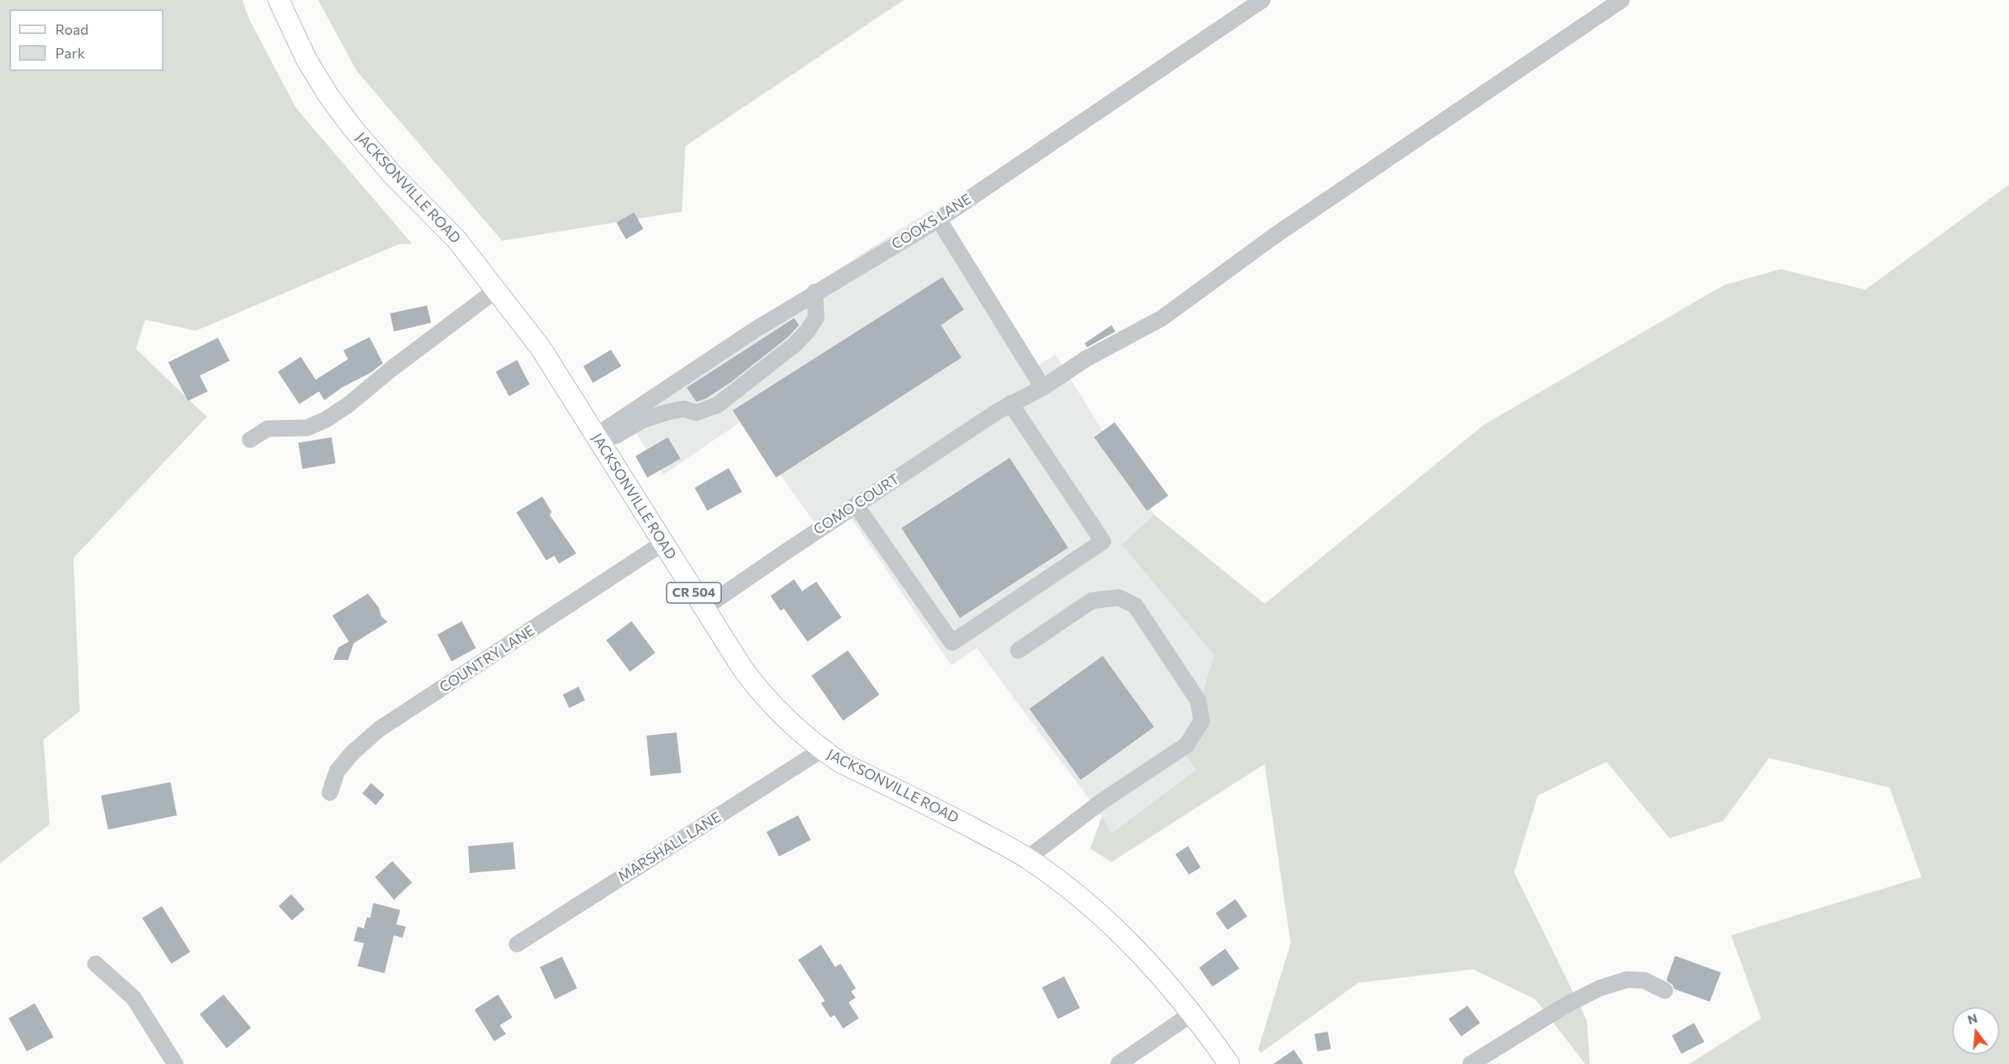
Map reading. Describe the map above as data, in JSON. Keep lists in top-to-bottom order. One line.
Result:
{"streets":{"main road":["JACKSONVILLE ROAD","CR 504"],"street":["COOKS LANE","COMO COURT","COUNTRY LANE","MARSHALL LANE"]},"crossings":[["JACKSONVILLE ROAD","COOKS LANE"],["JACKSONVILLE ROAD","COMO COURT"],["JACKSONVILLE ROAD","COUNTRY LANE"],["JACKSONVILLE ROAD","MARSHALL LANE"]],"legend":["Road","Park"],"north":"top"}
